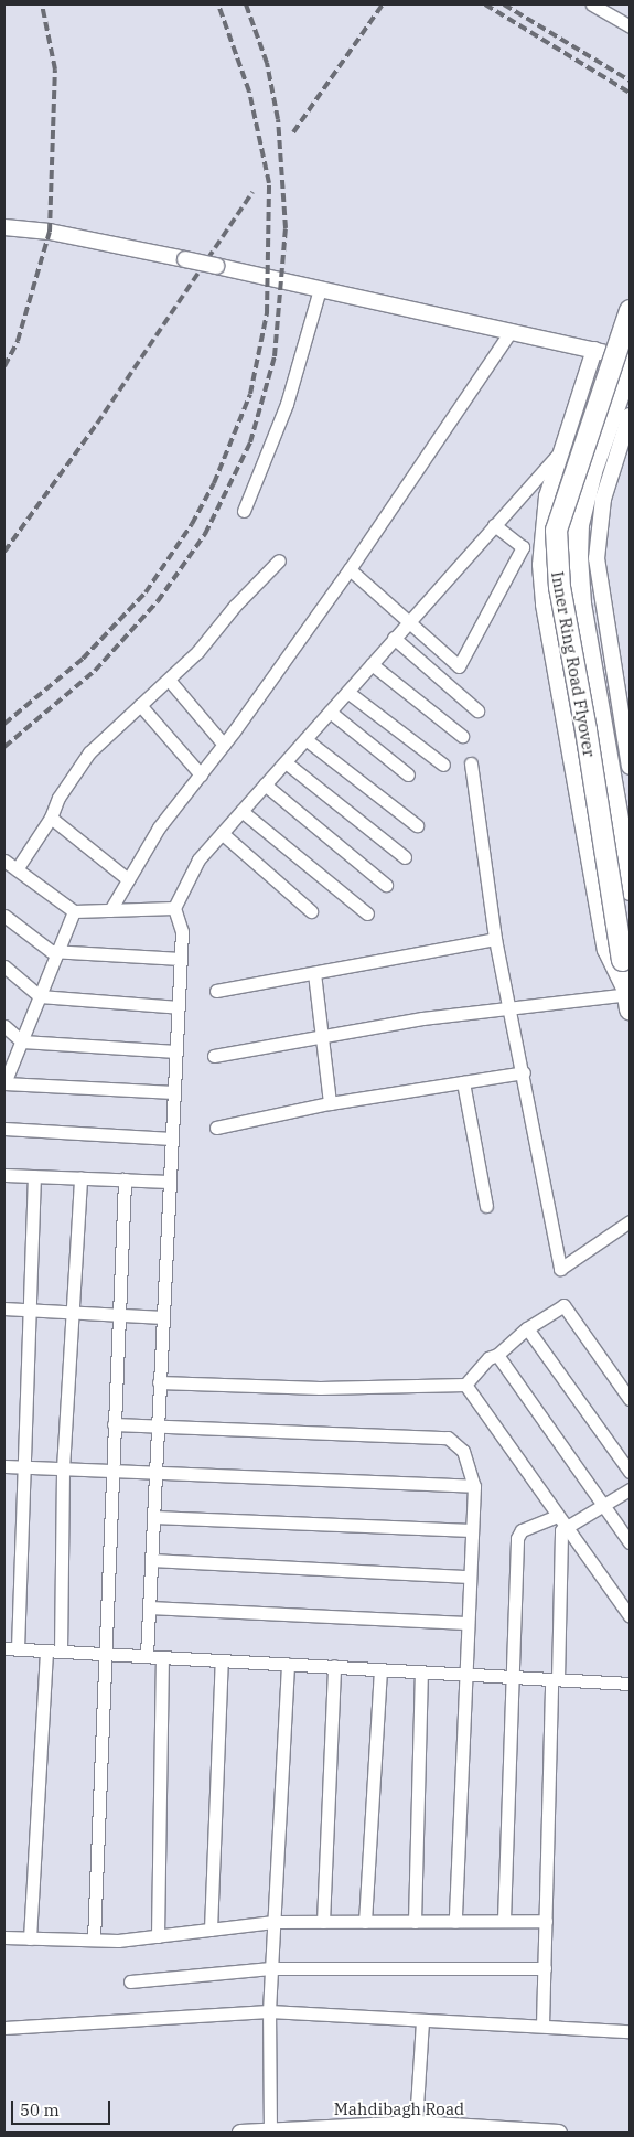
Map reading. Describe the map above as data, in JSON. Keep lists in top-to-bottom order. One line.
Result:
{"streets":{"highway":["Inner Ring Road Flyover"],"street":["Mahdibagh Road"]},"scale_bar":"50 m"}
